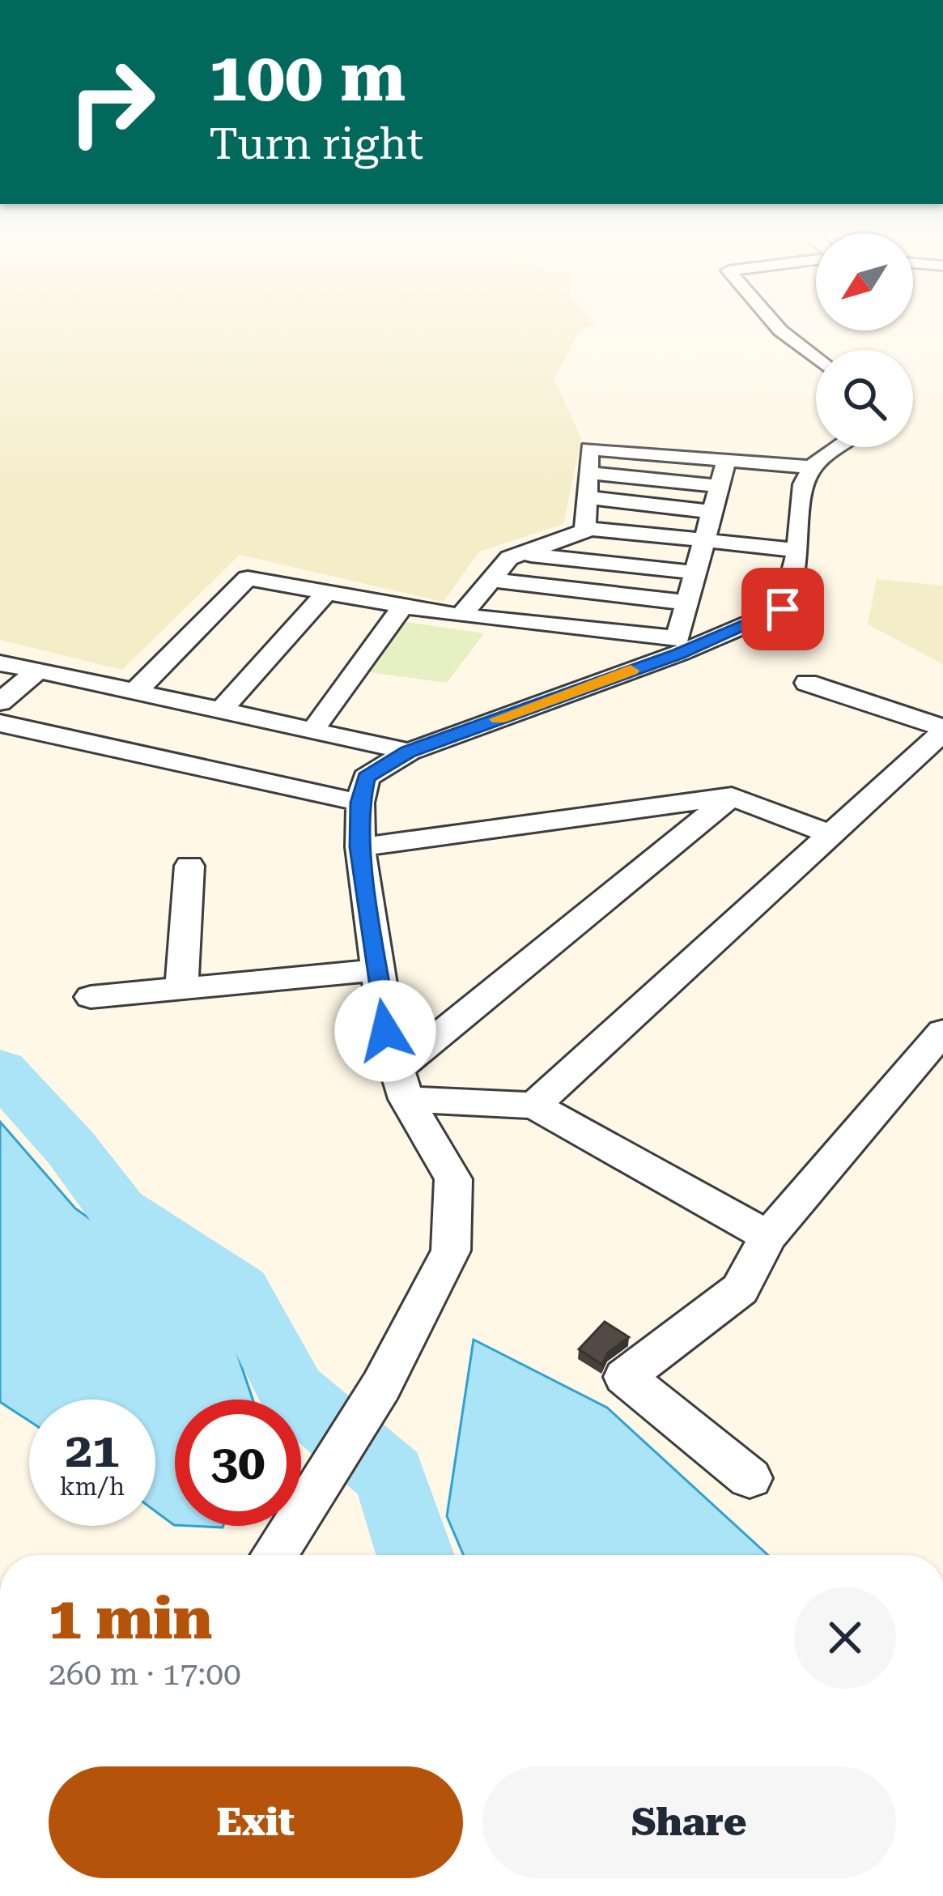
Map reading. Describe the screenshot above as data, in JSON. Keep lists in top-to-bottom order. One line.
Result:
{"north":"bottom left","page":{"turn":["100 m","Turn right"],"speed":"21 km/h","limit":"30","heading":["1 min","260 m · 17:00"],"buttons":["Exit","Share"]}}
